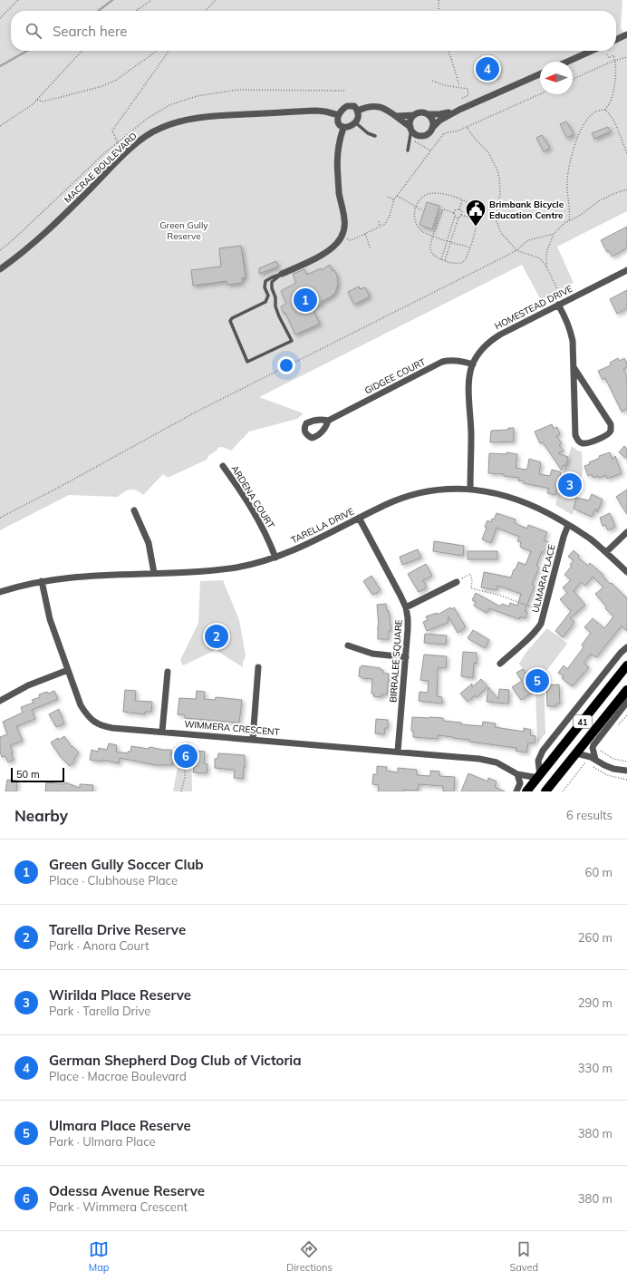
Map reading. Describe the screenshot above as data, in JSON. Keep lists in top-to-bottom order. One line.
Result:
{"streets":{"main road":["41"],"street":["MACRAE BOULEVARD","HOMESTEAD DRIVE","GIDGEE COURT","ARDENA COURT","TARELLA DRIVE","ULMARA PLACE","BIRRALEE SQUARE","WIMMERA CRESCENT"]},"crossings":[["HOMESTEAD DRIVE","GIDGEE COURT"],["HOMESTEAD DRIVE","TARELLA DRIVE"],["ARDENA COURT","TARELLA DRIVE"],["TARELLA DRIVE","ULMARA PLACE"],["TARELLA DRIVE","BIRRALEE SQUARE"],["TARELLA DRIVE","WIMMERA CRESCENT"],["BIRRALEE SQUARE","WIMMERA CRESCENT"]],"parks":["Green Gully Reserve"],"places":{"public building":["Brimbank Bicycle Education Centre"]},"scale_bar":"50 m","north":"left","page":{"search":"Search here","pins":["4","1","3","2","5","6"],"scale":"50 m","heading":["Nearby","6 results"],"list":[{"mark":"1","name":"Green Gully Soccer Club","note":"Place · Clubhouse Place","value":"60 m"},{"mark":"2","name":"Tarella Drive Reserve","note":"Park · Anora Court","value":"260 m"},{"mark":"3","name":"Wirilda Place Reserve","note":"Park · Tarella Drive","value":"290 m"},{"mark":"4","name":"German Shepherd Dog Club of Victoria","note":"Place · Macrae Boulevard","value":"330 m"},{"mark":"5","name":"Ulmara Place Reserve","note":"Park · Ulmara Place","value":"380 m"},{"mark":"6","name":"Odessa Avenue Reserve","note":"Park · Wimmera Crescent","value":"380 m"}],"nav":["Map","Directions","Saved"]}}
